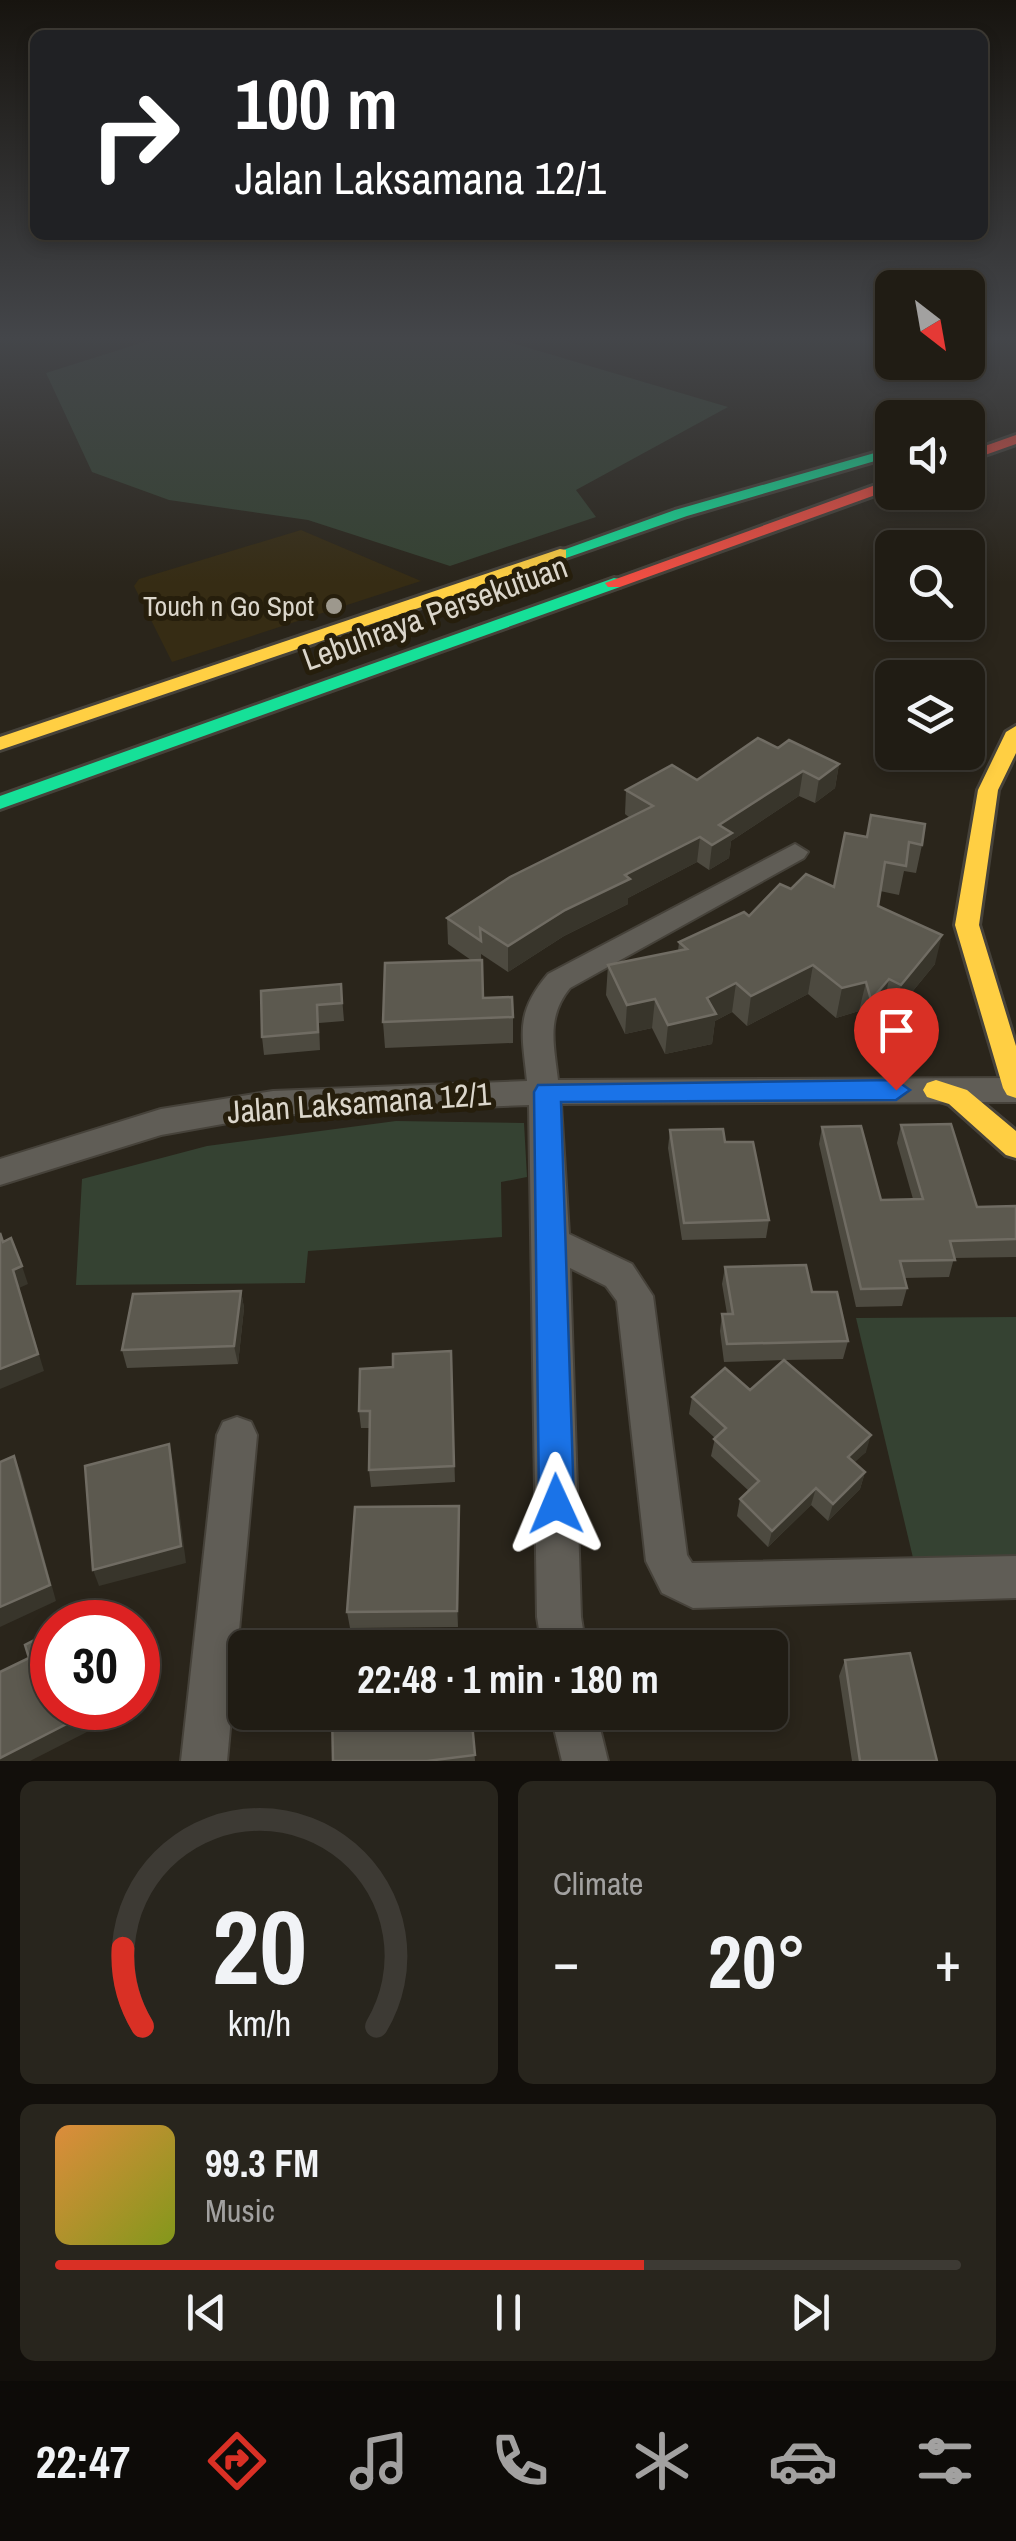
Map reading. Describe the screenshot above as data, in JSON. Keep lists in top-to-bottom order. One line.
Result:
{"streets":{"main road":["Lebuhraya Persekutuan"],"street":["Jalan Laksamana 12/1"]},"places":["Touch n Go Spot"],"north":"bottom right","page":{"turn":["100 m","Jalan Laksamana 12/1"],"limit":"30","trip":"22:48 · 1 min · 180 m","tile":"Climate","heat":["−","20°","+"],"song":["99.3 FM","Music"],"tabs":"22:47","gauge":["20","km/h"]}}
